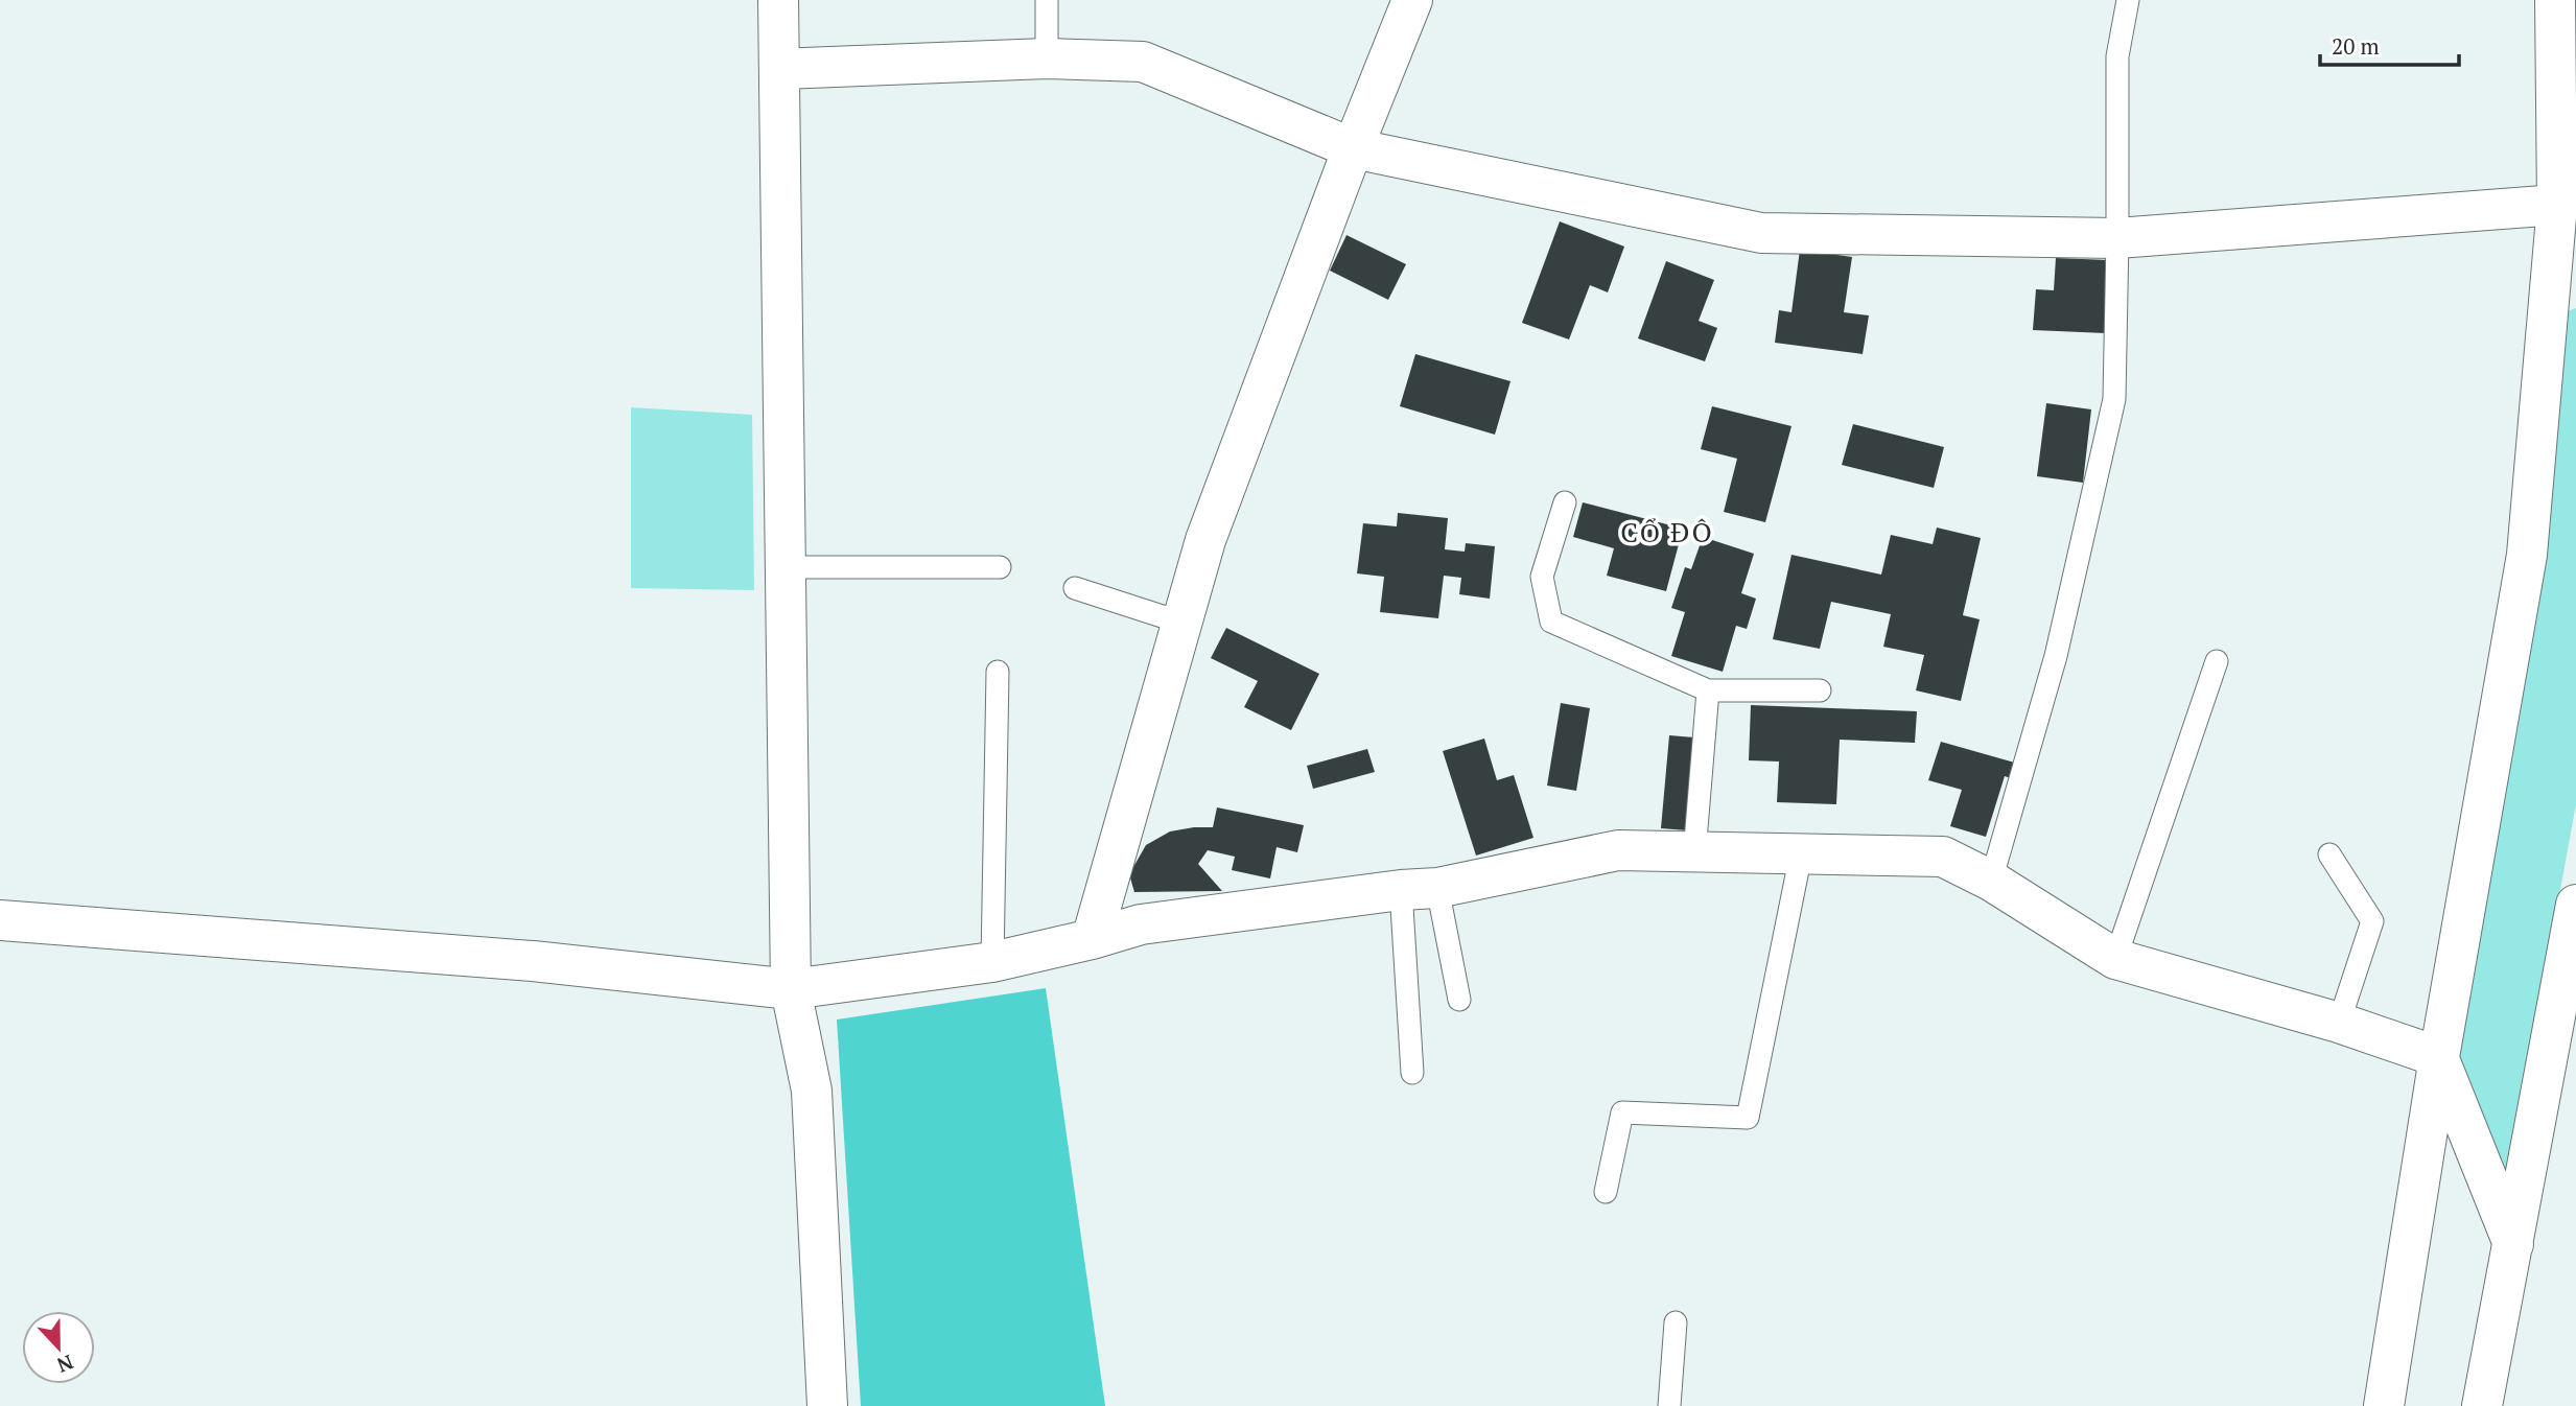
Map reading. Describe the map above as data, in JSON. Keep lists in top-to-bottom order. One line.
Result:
{"districts":["CỔ ĐÔ"],"scale_bar":"20 m","north":"bottom"}
